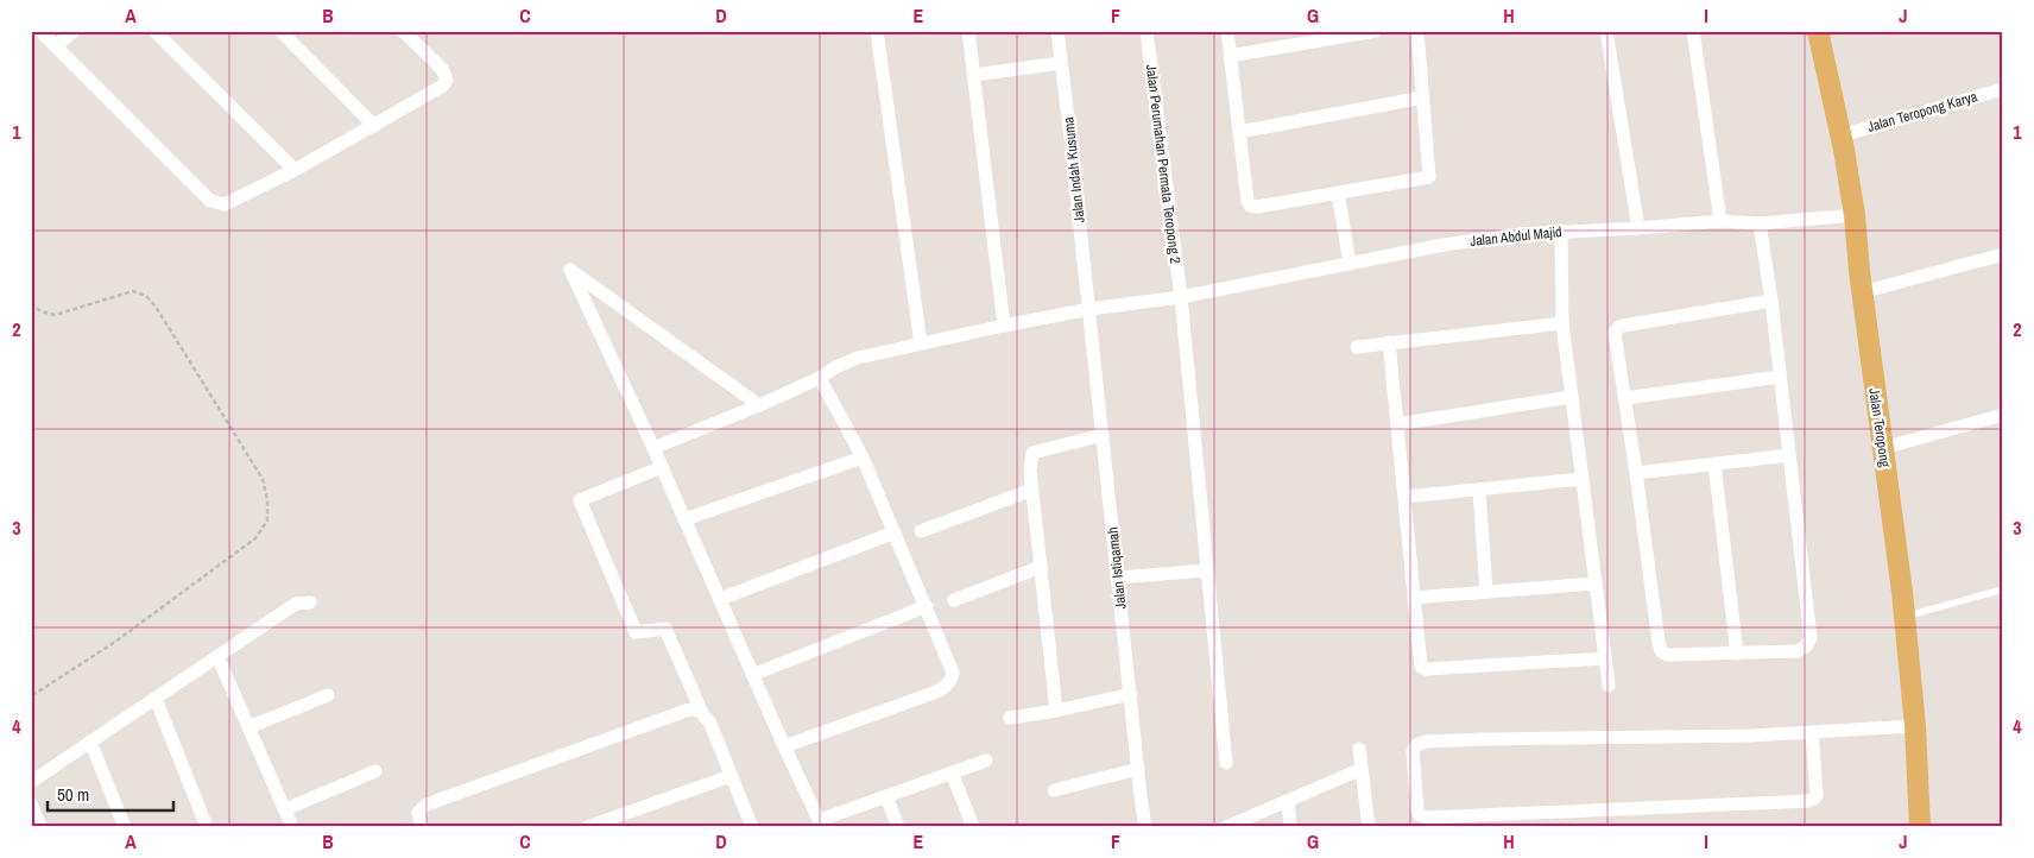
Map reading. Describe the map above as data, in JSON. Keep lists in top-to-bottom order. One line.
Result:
{"streets":{"main road":["Jalan Teropong"],"street":["Jalan Teropong Karya","Jalan Perumahan Permata Teropong 2","Jalan Indah Kusuma","Jalan Abdul Majid","Jalan Istiqamah"]},"crossings":[["Jalan Teropong Karya","Jalan Teropong"],["Jalan Perumahan Permata Teropong 2","Jalan Abdul Majid"],["Jalan Indah Kusuma","Jalan Abdul Majid"],["Jalan Indah Kusuma","Jalan Istiqamah"],["Jalan Abdul Majid","Jalan Teropong"],["Jalan Abdul Majid","Jalan Istiqamah"]],"scale_bar":"50 m","grid":{"columns":["A","B","C","D","E","F","G","H","I","J"],"rows":["1","2","3","4"]}}
